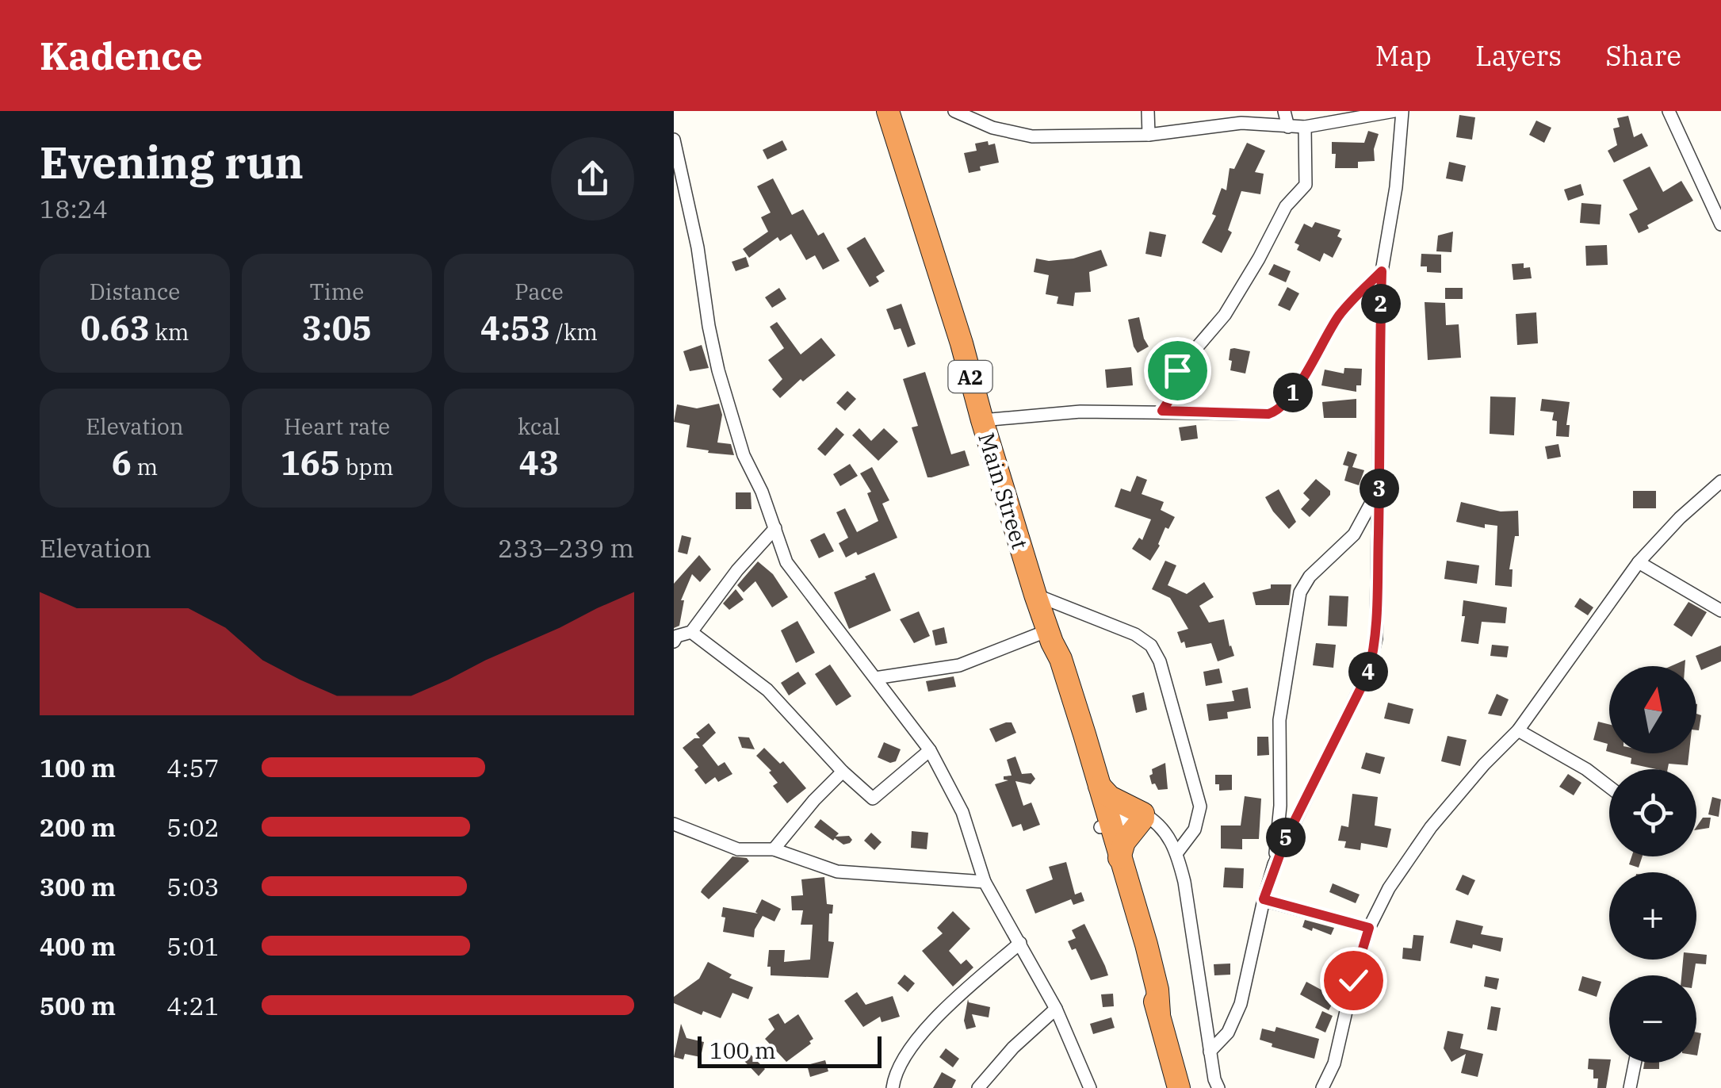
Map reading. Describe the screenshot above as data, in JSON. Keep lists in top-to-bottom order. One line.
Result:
{"streets":{"highway":["A2","Main Street"]},"crossings":[["A2","Main Street"]],"scale_bar":"100 m","north":"top","page":{"header":"Kadence","nav":["Map","Layers","Share"],"heading":["Evening run","18:24"],"stats":[["Distance","0.63 km"],["Time","3:05"],["Pace","4:53 /km"],["Elevation","6 m"],["Heart rate","165 bpm"],["kcal","43"]],"pins":["2","1","3","4","5"],"chart":["Elevation","233–239 m"],"map_buttons":["+","−"],"list":[{"name":"100 m","note":"4:57"},{"name":"200 m","note":"5:02"},{"name":"300 m","note":"5:03"},{"name":"400 m","note":"5:01"},{"name":"500 m","note":"4:21"}],"scale":"100 m"}}
